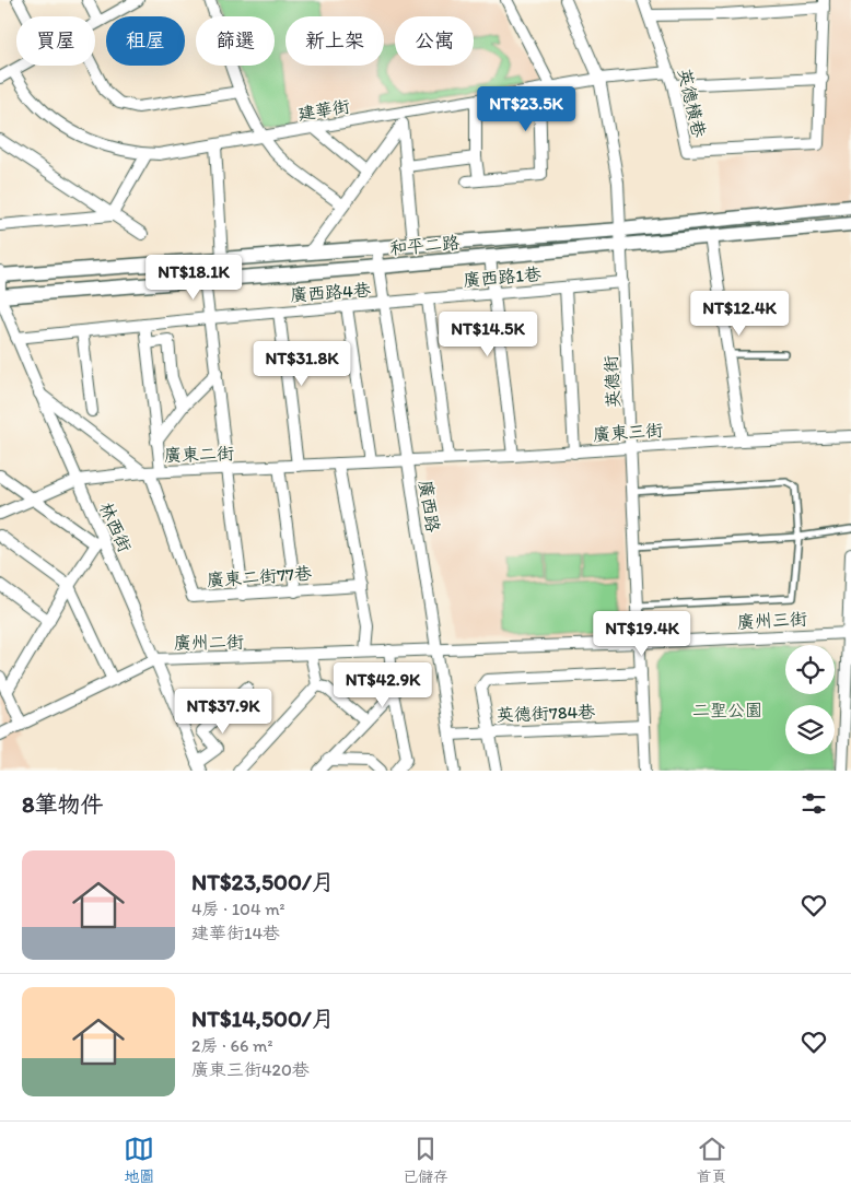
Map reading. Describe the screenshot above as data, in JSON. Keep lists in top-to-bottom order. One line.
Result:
{"streets":{"street":["英德橫巷","建華街","和平二路","廣西路1巷","廣西路4巷","英德街","廣東三街","廣東二街","廣西路","林西街","廣東二街77巷","廣州三街","廣州二街","英德街784巷"]},"crossings":[["英德橫巷","建華街"],["建華街","英德街"],["和平二路","英德街"],["和平二路","廣西路"],["和平二路","林西街"],["廣西路1巷","廣西路4巷"],["廣西路1巷","英德街"],["廣西路1巷","廣西路"],["廣西路4巷","廣西路"],["廣西路4巷","林西街"],["英德街","廣東三街"],["英德街","廣州三街"],["英德街","英德街784巷"],["廣東三街","廣東二街"],["廣東三街","廣西路"],["廣東二街","廣西路"],["廣東二街","林西街"],["廣東二街","廣東二街77巷"],["廣西路","廣州三街"],["廣西路","廣州二街"],["廣西路","英德街784巷"],["林西街","廣州二街"],["廣州三街","廣州二街"]],"parks":["二聖公園"],"page":{"chip":["買屋","租屋","篩選","新上架","公寓"],"price":["NT$23.5K","NT$18.1K","NT$12.4K","NT$14.5K","NT$31.8K","NT$19.4K","NT$42.9K","NT$37.9K"],"heading":"8筆物件","list":[{"name":"NT$23,500/月","note":"4房 · 104 m² · 建華街14巷"},{"name":"NT$14,500/月","note":"2房 · 66 m² · 廣東三街420巷"}],"tabs":["地圖","已儲存","首頁"]}}
